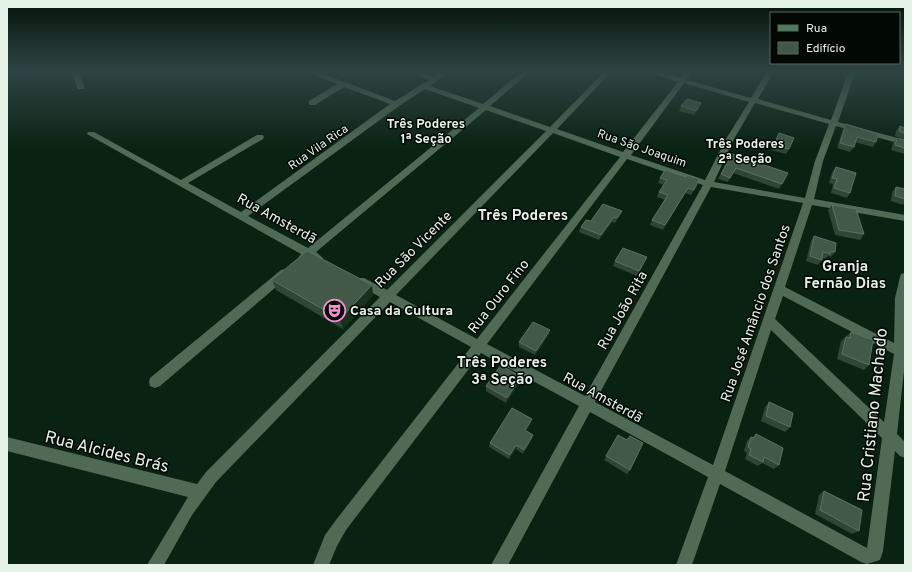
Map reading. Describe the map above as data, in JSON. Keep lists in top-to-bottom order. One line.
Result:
{"streets":{"street":["Rua Vila Rica","Rua São Joaquim","Rua Amsterdã","Rua São Vicente","Rua Ouro Fino","Rua João Rita","Rua José Amâncio dos Santos","Rua Cristiano Machado","Rua Alcides Brás"]},"crossings":[["Rua Vila Rica","Rua Amsterdã"],["Rua São Joaquim","Rua São Vicente"],["Rua São Joaquim","Rua Ouro Fino"],["Rua São Joaquim","Rua João Rita"],["Rua São Joaquim","Rua José Amâncio dos Santos"],["Rua Amsterdã","Rua São Vicente"],["Rua Amsterdã","Rua Ouro Fino"],["Rua Amsterdã","Rua João Rita"],["Rua Amsterdã","Rua José Amâncio dos Santos"],["Rua Amsterdã","Rua Cristiano Machado"],["Rua São Vicente","Rua Alcides Brás"]],"districts":["Três Poderes 1ª Seção","Três Poderes 2ª Seção","Três Poderes","Granja Fernão Dias","Três Poderes 3ª Seção"],"places":{"theatre":["Casa da Cultura"]},"legend":["Rua","Edifício"]}
